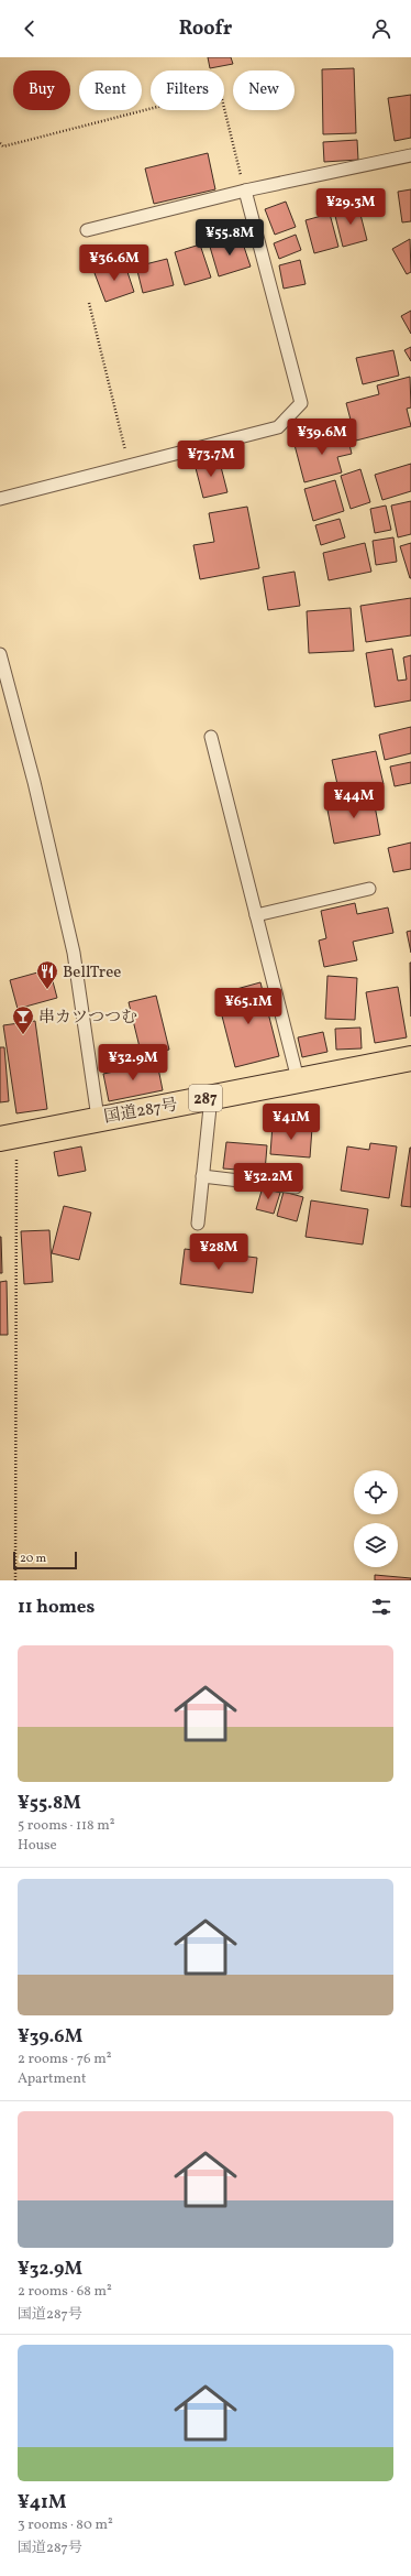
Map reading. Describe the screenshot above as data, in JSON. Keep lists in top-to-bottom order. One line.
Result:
{"streets":{"highway":["287","国道287号"]},"places":{"restaurant":["BellTree"],"bar":["串カツつつむ"]},"scale_bar":"20 m","page":{"header":"Roofr","chip":["Buy","Rent","Filters","New"],"price":["¥29.3M","¥55.8M","¥36.6M","¥39.6M","¥73.7M","¥44M","¥65.1M","¥32.9M","¥41M","¥32.2M","¥28M"],"scale":"20 m","heading":"11 homes","list":[{"name":"¥55.8M","note":"5 rooms · 118 m² · House"},{"name":"¥39.6M","note":"2 rooms · 76 m² · Apartment"},{"name":"¥32.9M","note":"2 rooms · 68 m² · 国道287号"},{"name":"¥41M","note":"3 rooms · 80 m² · 国道287号"}]}}
